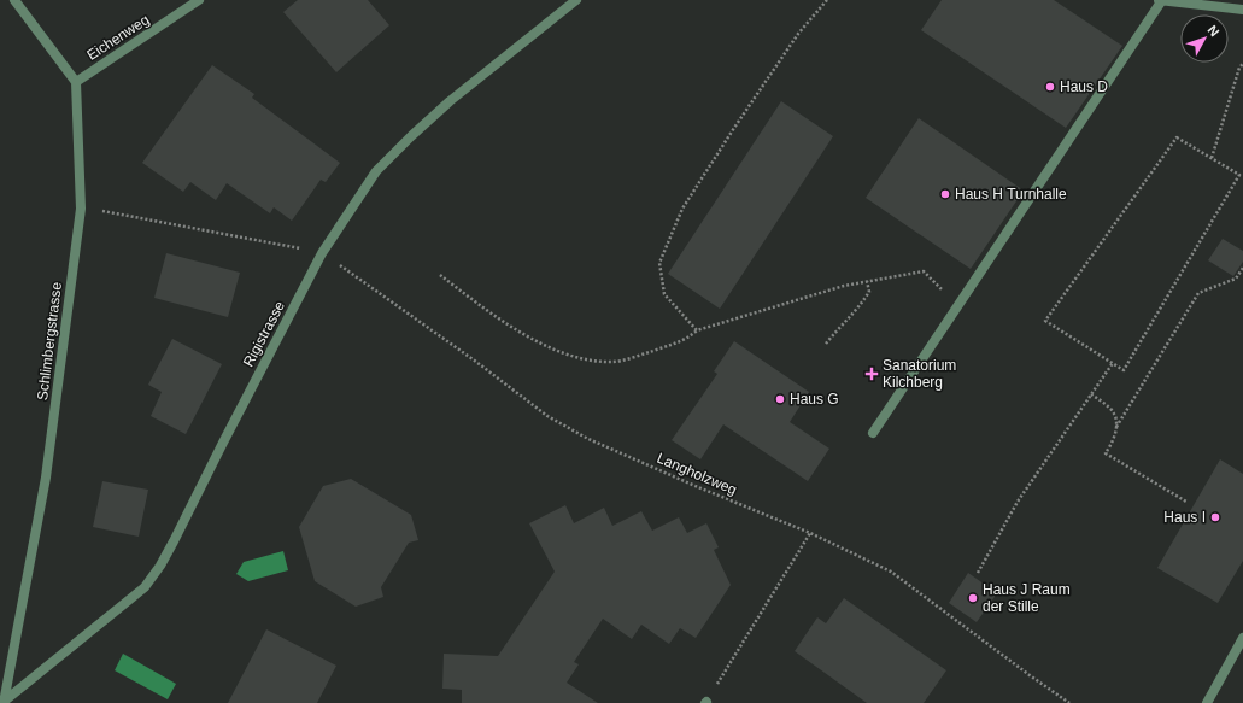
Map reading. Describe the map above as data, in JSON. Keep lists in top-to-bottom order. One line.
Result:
{"streets":{"street":["Eichenweg","Rigistrasse","Schlimbergstrasse"],"path":["Langholzweg"]},"crossings":[["Eichenweg","Schlimbergstrasse"],["Rigistrasse","Schlimbergstrasse"],["Rigistrasse","Langholzweg"]],"places":{"other":["Haus D","Haus H Turnhalle","Haus G","Haus I","Haus J Raum der Stille"],"health":["Sanatorium Kilchberg"]},"north":"top right"}
